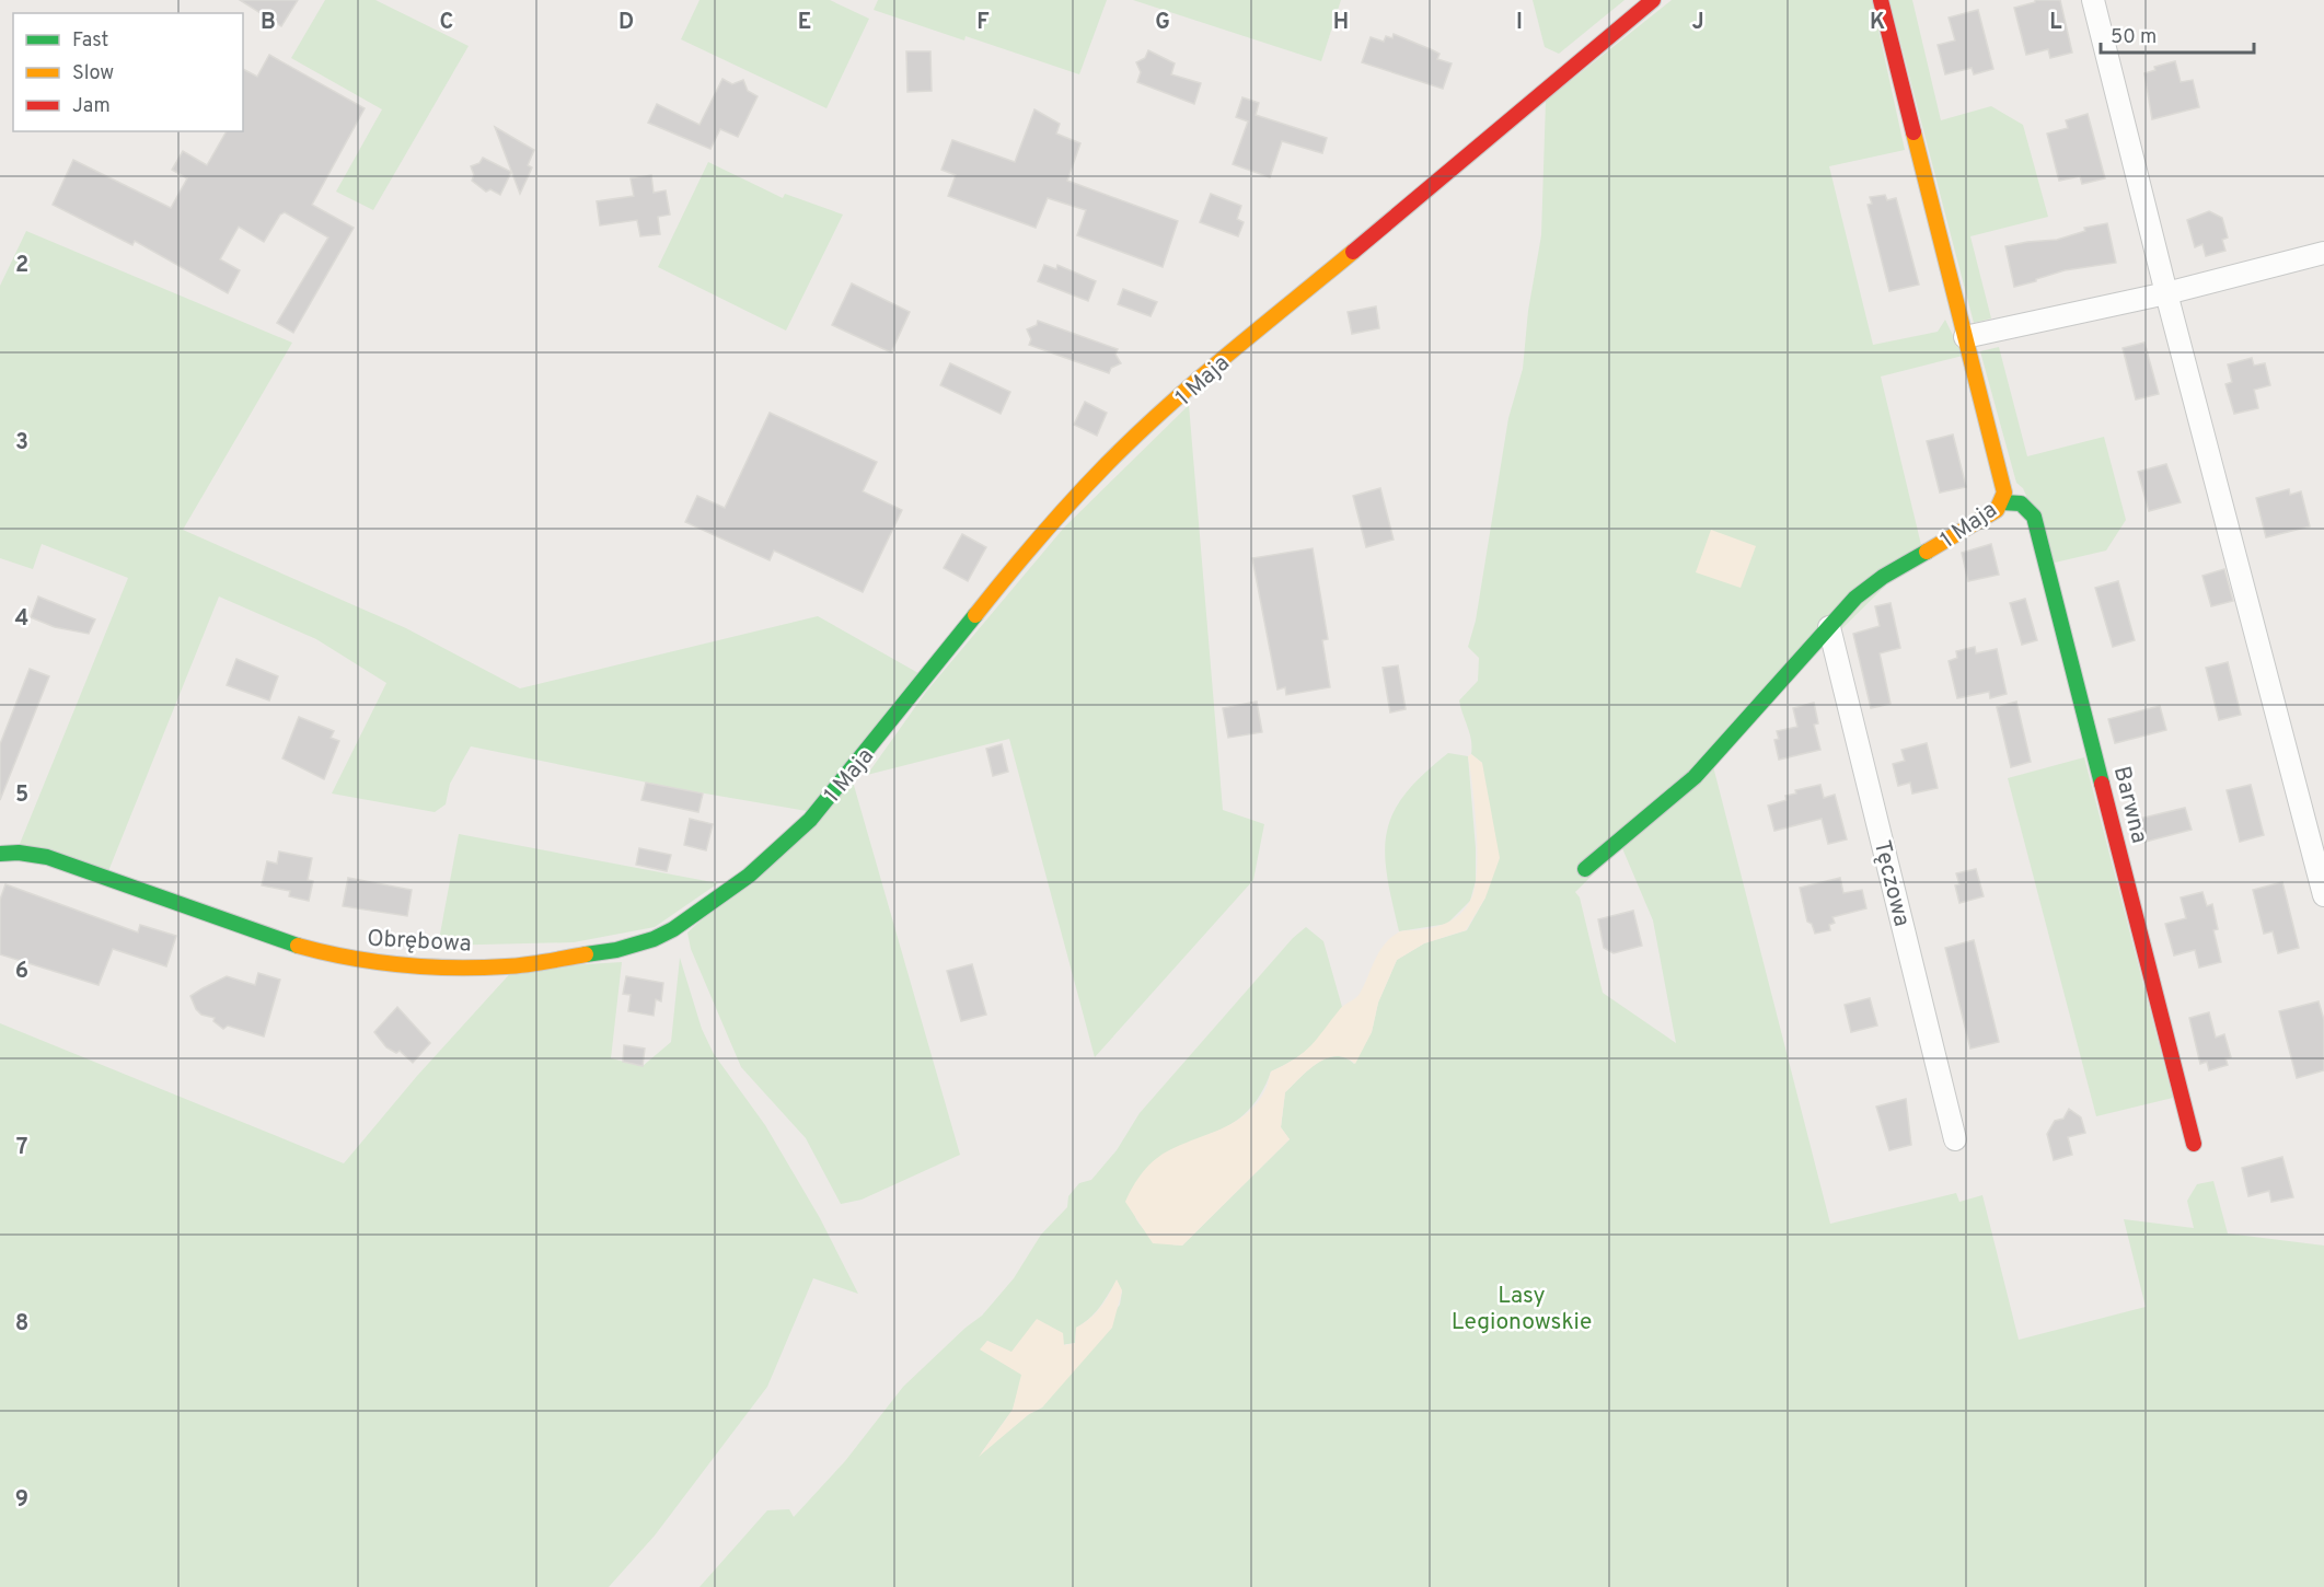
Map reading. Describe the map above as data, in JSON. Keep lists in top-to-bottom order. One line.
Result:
{"streets":{"street":["1 Maja","Barwna","Tęczowa","Obrębowa"]},"crossings":[["1 Maja","Barwna"],["1 Maja","Tęczowa"],["1 Maja","Obrębowa"]],"parks":["Lasy Legionowskie"],"legend":["Fast","Slow","Jam"],"scale_bar":"50 m","grid":{"columns":["B","C","D","E","F","G","H","I","J","K","L"],"rows":["2","3","4","5","6","7","8","9"]}}
